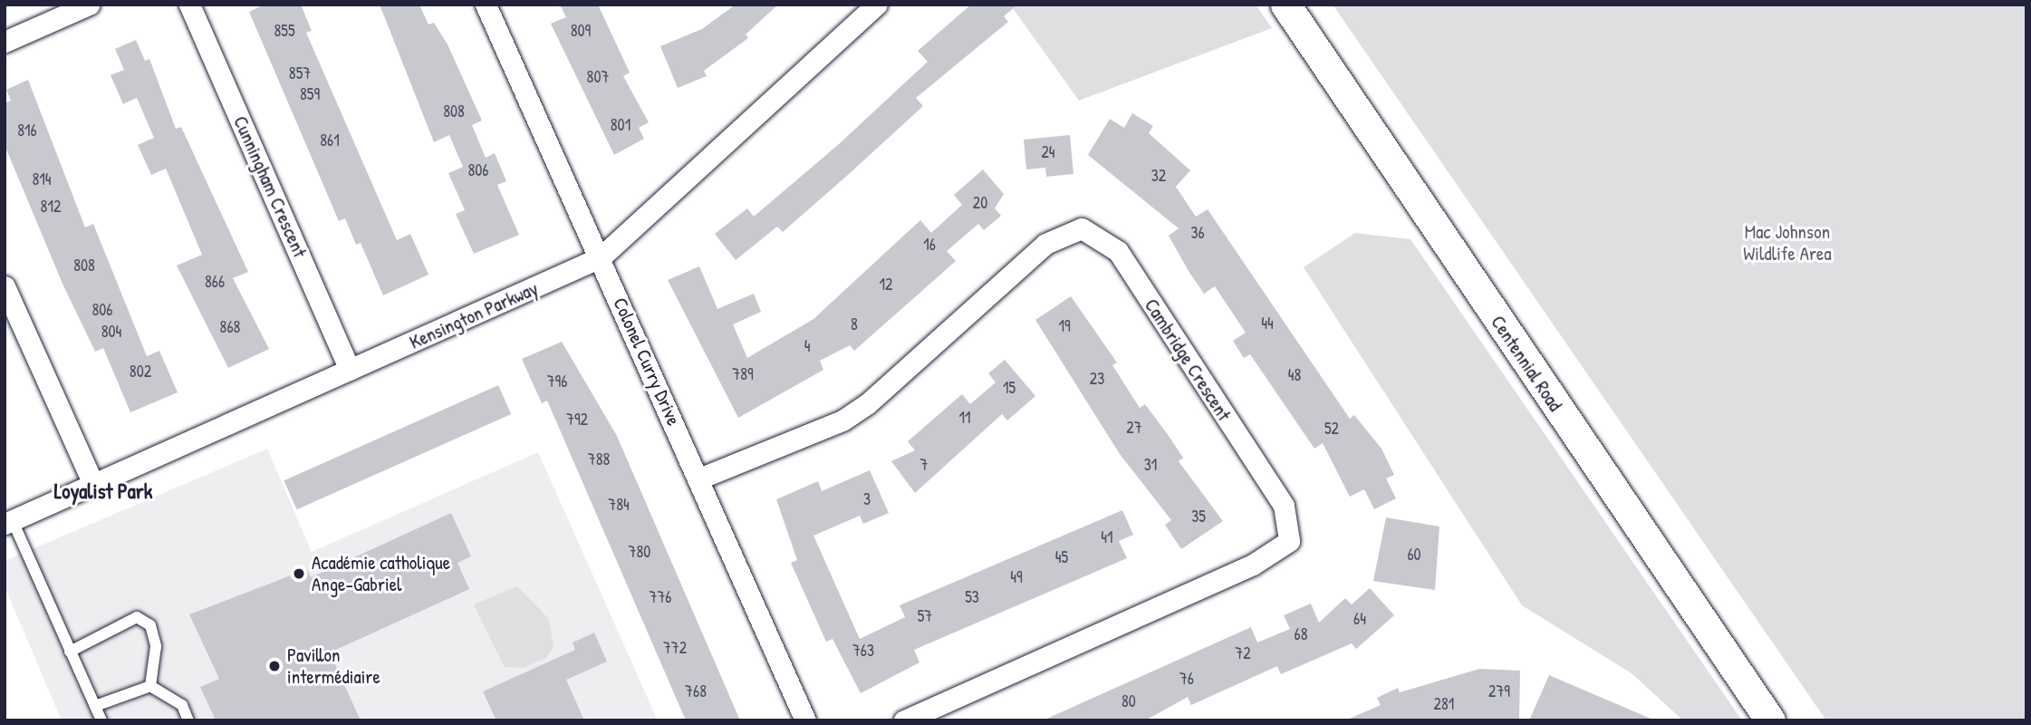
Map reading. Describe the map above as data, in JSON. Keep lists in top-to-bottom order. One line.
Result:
{"streets":{"main road":["Centennial Road"],"street":["Cunningham Crescent","Kensington Parkway","Cambridge Crescent","Colonel Curry Drive"]},"crossings":[["Cunningham Crescent","Kensington Parkway"],["Kensington Parkway","Colonel Curry Drive"],["Cambridge Crescent","Colonel Curry Drive"]],"districts":["Loyalist Park"],"parks":["Mac Johnson Wildlife Area"],"places":["Académie catholique Ange-Gabriel","Pavillon intermédiaire"],"house_numbers":["855","809","857","807","859","808","801","816","861","24","806","32","814","20","812","36","16","808","866","12","806","44","8","19","868","804","4","802","789","48","23","796","15","11","792","27","52","788","7","31","3","784","35","41","780","60","45","49","776","53","57","64","68","772","763","72","76","768","279","80","281"]}
